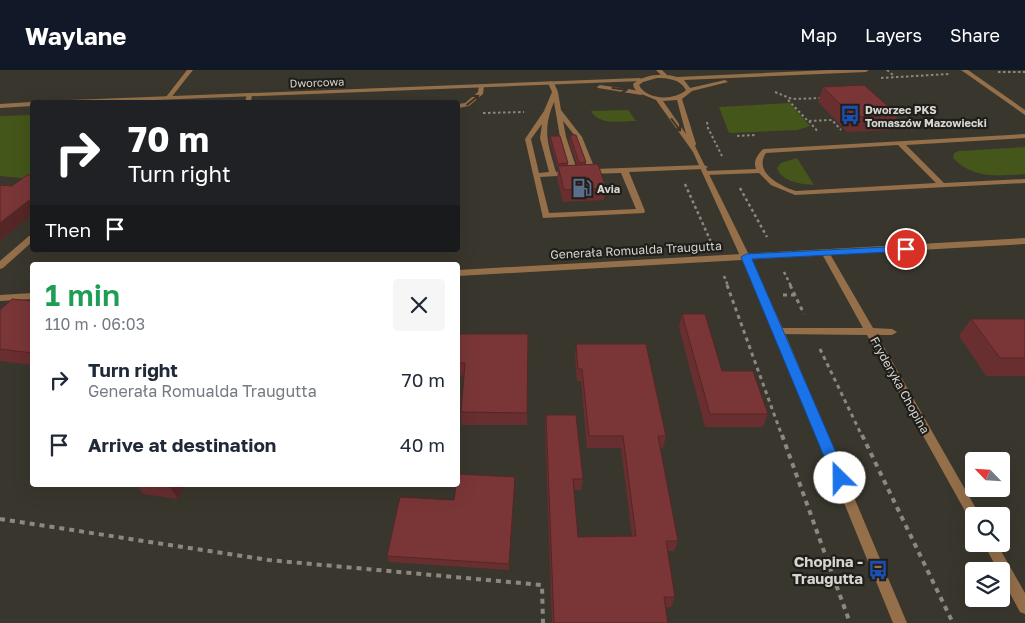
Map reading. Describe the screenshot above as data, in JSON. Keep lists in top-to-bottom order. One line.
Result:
{"streets":{"street":["Dworcowa","Generała Romualda Traugutta","Fryderyka Chopina"]},"crossings":[["Generała Romualda Traugutta","Fryderyka Chopina"]],"places":{"bus stop":["Dworzec PKS Tomaszów Mazowiecki","Chopina - Traugutta"],"fuel station":["Avia"]},"north":"top left","page":{"header":"Waylane","nav":["Map","Layers","Share"],"turn":["70 m","Turn right"],"then":"Then","heading":["1 min","110 m · 06:03"],"list":[{"name":"Turn right","note":"Generała Romualda Traugutta","value":"70 m"},{"name":"Arrive at destination","value":"40 m"}]}}
